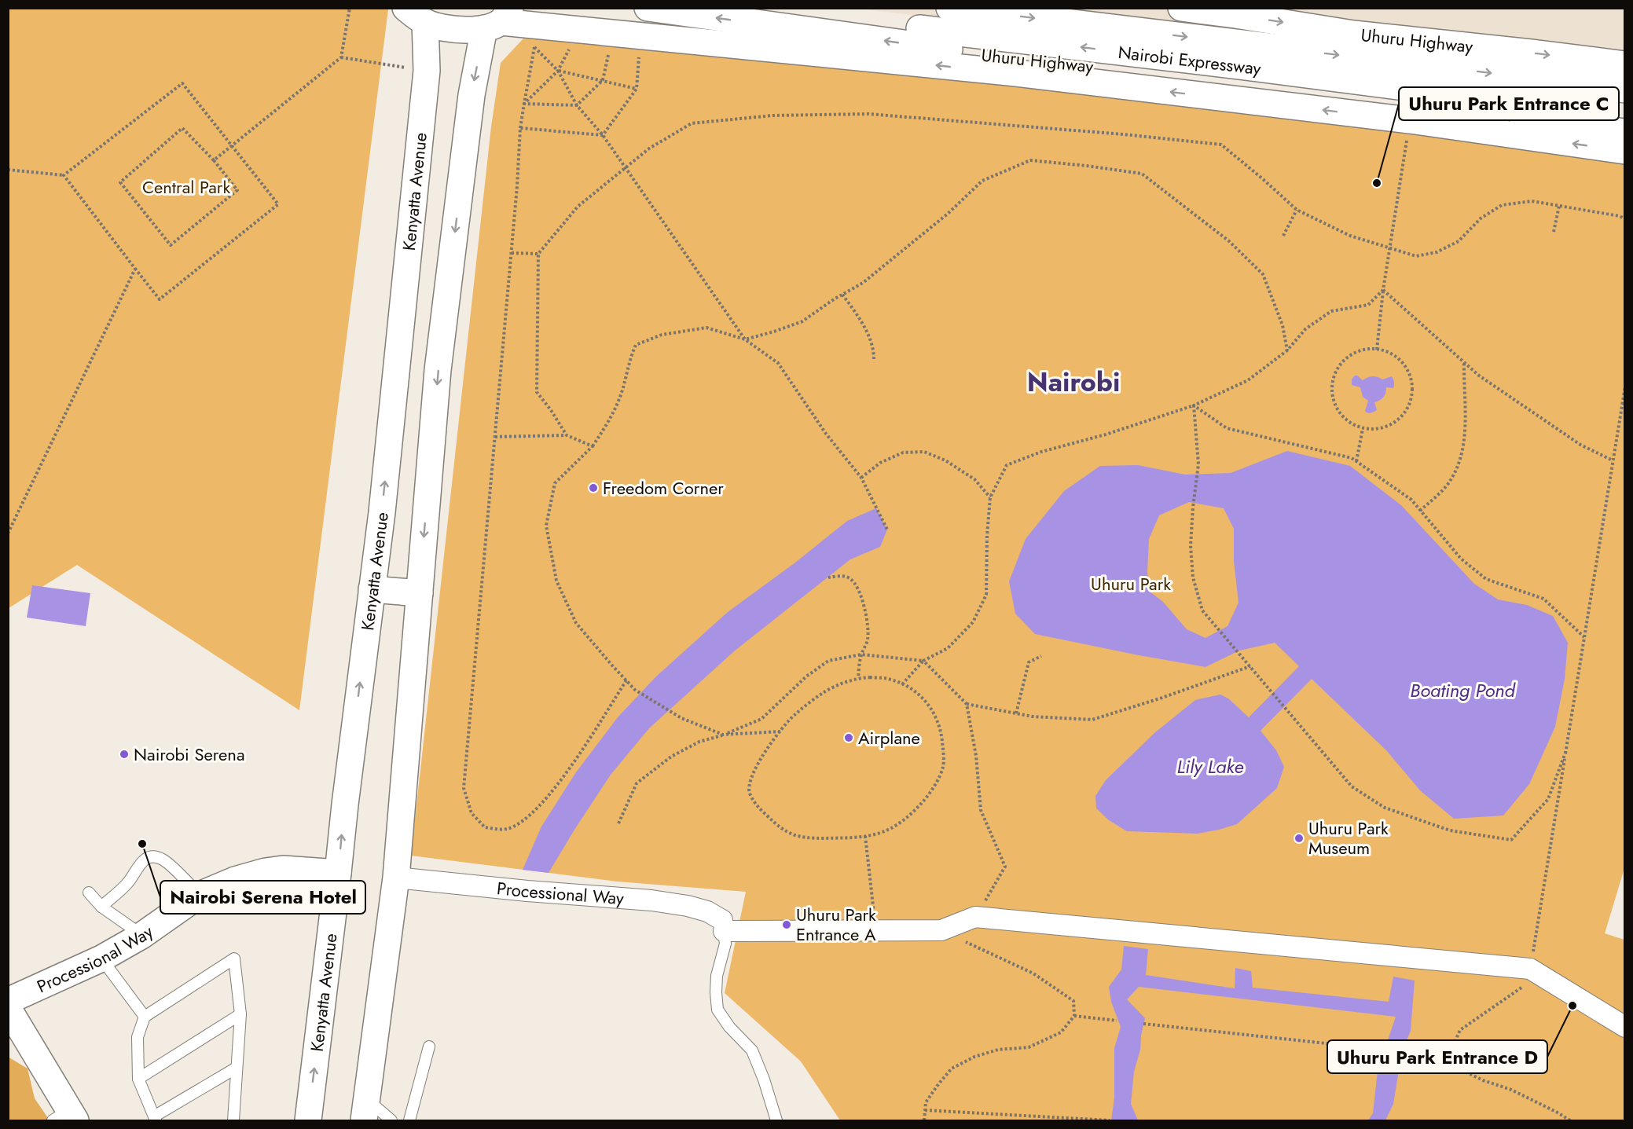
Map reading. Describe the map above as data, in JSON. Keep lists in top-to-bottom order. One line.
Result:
{"streets":{"main road":["Uhuru Highway","Nairobi Expressway","Kenyatta Avenue","Processional Way"]},"crossings":[["Kenyatta Avenue","Processional Way"]],"districts":["Nairobi"],"water":["Boating Pond","Lily Lake"],"parks":["Central Park","Uhuru Park"],"places":["Uhuru Park Entrance C","Freedom Corner","Airplane","Nairobi Serena","Uhuru Park Museum","Nairobi Serena Hotel","Uhuru Park Entrance A","Uhuru Park Entrance D"]}
